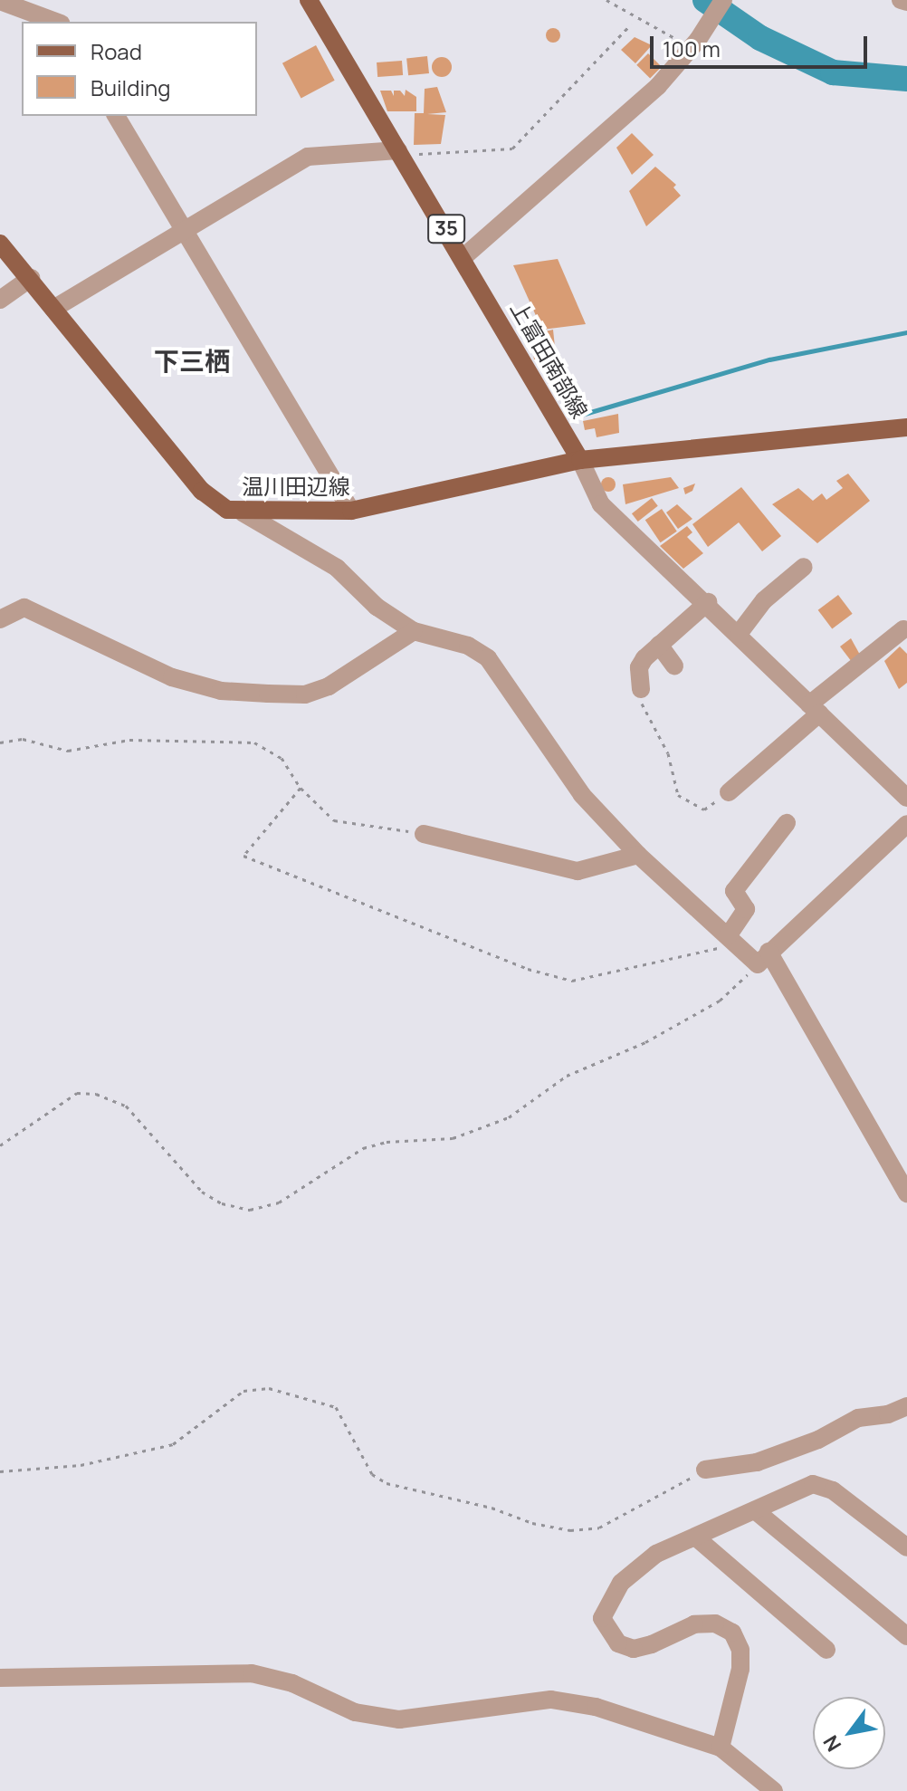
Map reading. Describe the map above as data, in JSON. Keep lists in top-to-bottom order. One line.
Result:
{"streets":{"main road":["35","上富田南部線","温川田辺線"]},"crossings":[["上富田南部線","温川田辺線"]],"districts":["下三栖"],"legend":["Road","Building"],"scale_bar":"100 m","north":"bottom left"}
